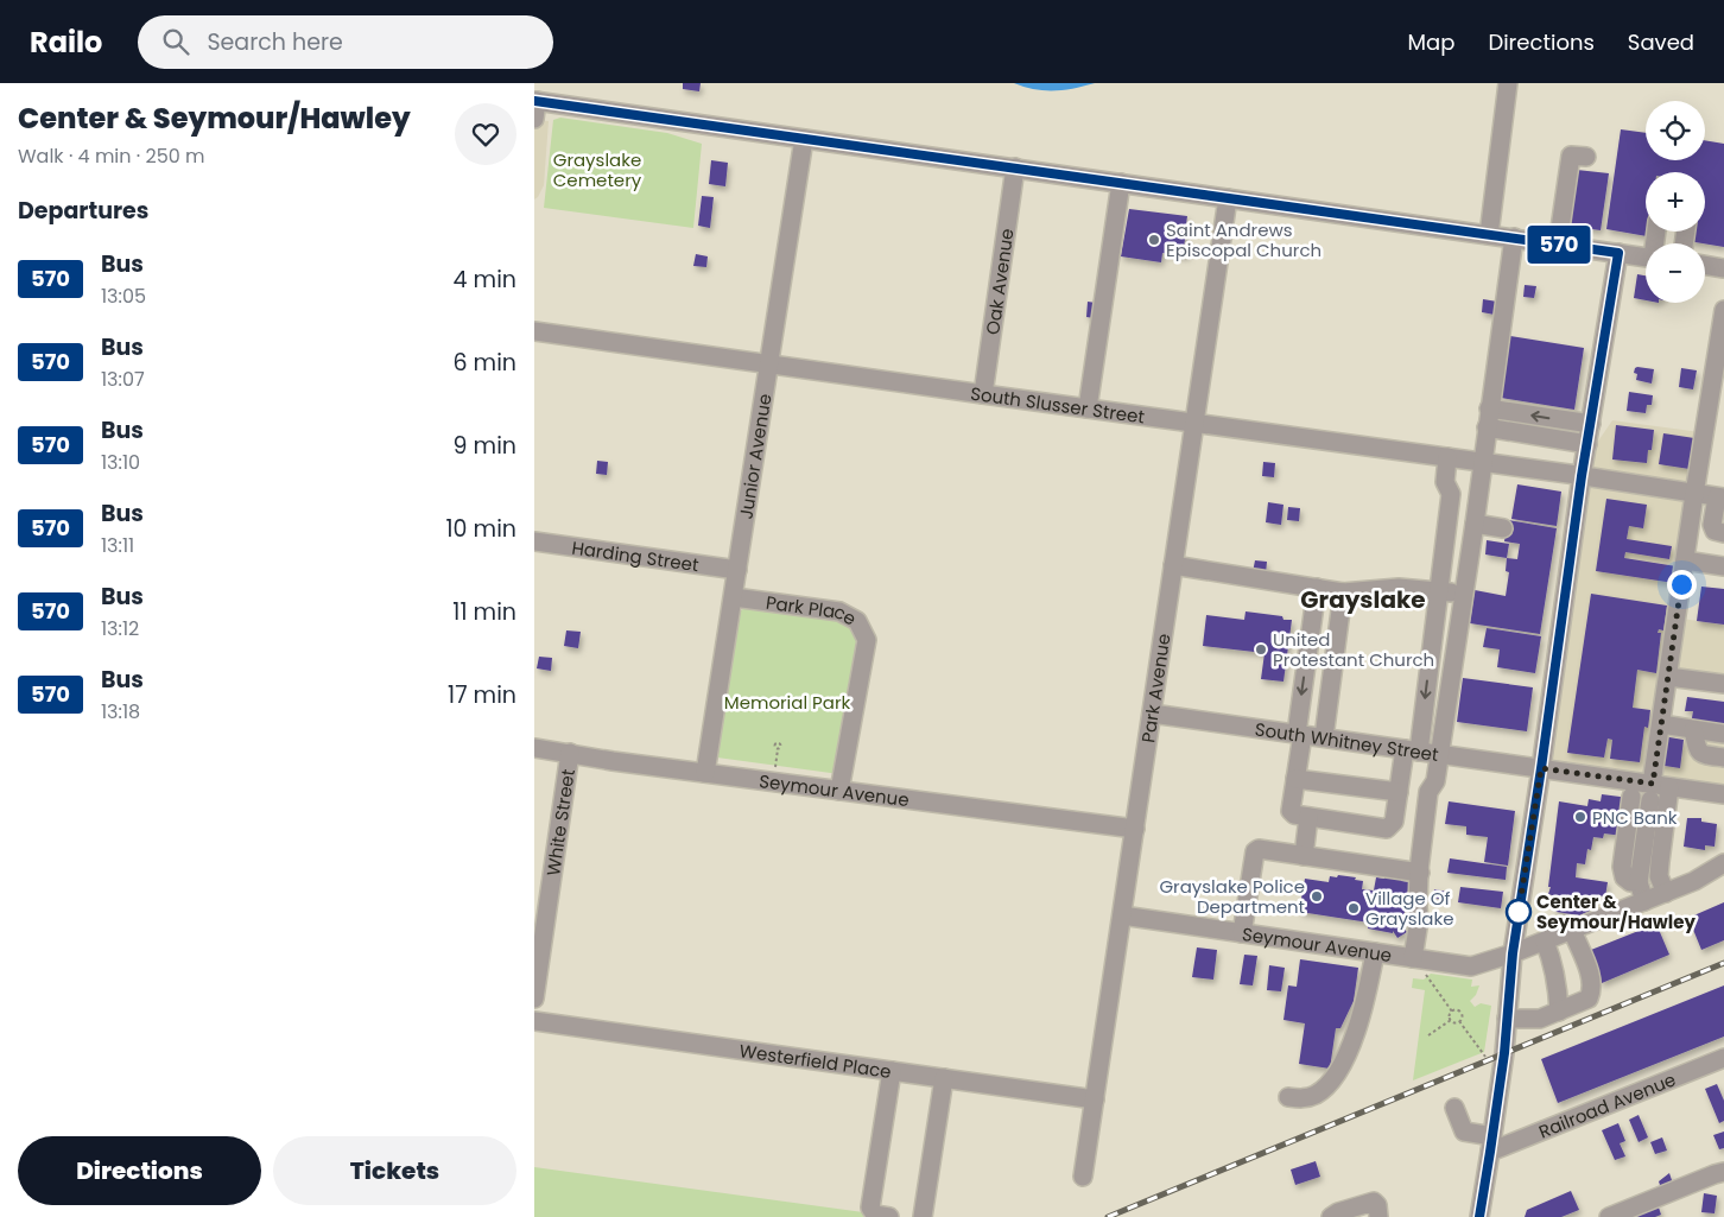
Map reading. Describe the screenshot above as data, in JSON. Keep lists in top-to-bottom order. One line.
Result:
{"streets":{"street":["Oak Avenue","South Slusser Street","Junior Avenue","Harding Street","Park Place","Park Avenue","South Whitney Street","Seymour Avenue","White Street","Westerfield Place","Railroad Avenue"]},"crossings":[["Oak Avenue","South Slusser Street"],["South Slusser Street","Junior Avenue"],["South Slusser Street","Park Avenue"],["Junior Avenue","Harding Street"],["Junior Avenue","Park Place"],["Junior Avenue","Seymour Avenue"],["Park Place","Seymour Avenue"],["Park Avenue","South Whitney Street"],["Park Avenue","Seymour Avenue"],["Park Avenue","Westerfield Place"],["Seymour Avenue","White Street"]],"districts":["Grayslake"],"parks":["Grayslake Cemetery","Memorial Park"],"places":["Saint Andrews Episcopal Church","United Protestant Church","PNC Bank","Grayslake Police Department","Village Of Grayslake","Center & Seymour/Hawley"],"lines":["bus line 570"],"page":{"header":"Railo","search":"Search here","nav":["Map","Directions","Saved"],"heading":[["Center & Seymour/Hawley","Walk · 4 min · 250 m"],"Departures"],"on_map":"570","map_buttons":["+","−"],"list":[{"mark":"570","name":"Bus","note":"13:05","value":"4 min"},{"mark":"570","name":"Bus","note":"13:07","value":"6 min"},{"mark":"570","name":"Bus","note":"13:10","value":"9 min"},{"mark":"570","name":"Bus","note":"13:11","value":"10 min"},{"mark":"570","name":"Bus","note":"13:12","value":"11 min"},{"mark":"570","name":"Bus","note":"13:18","value":"17 min"}],"buttons":["Directions","Tickets"]}}
